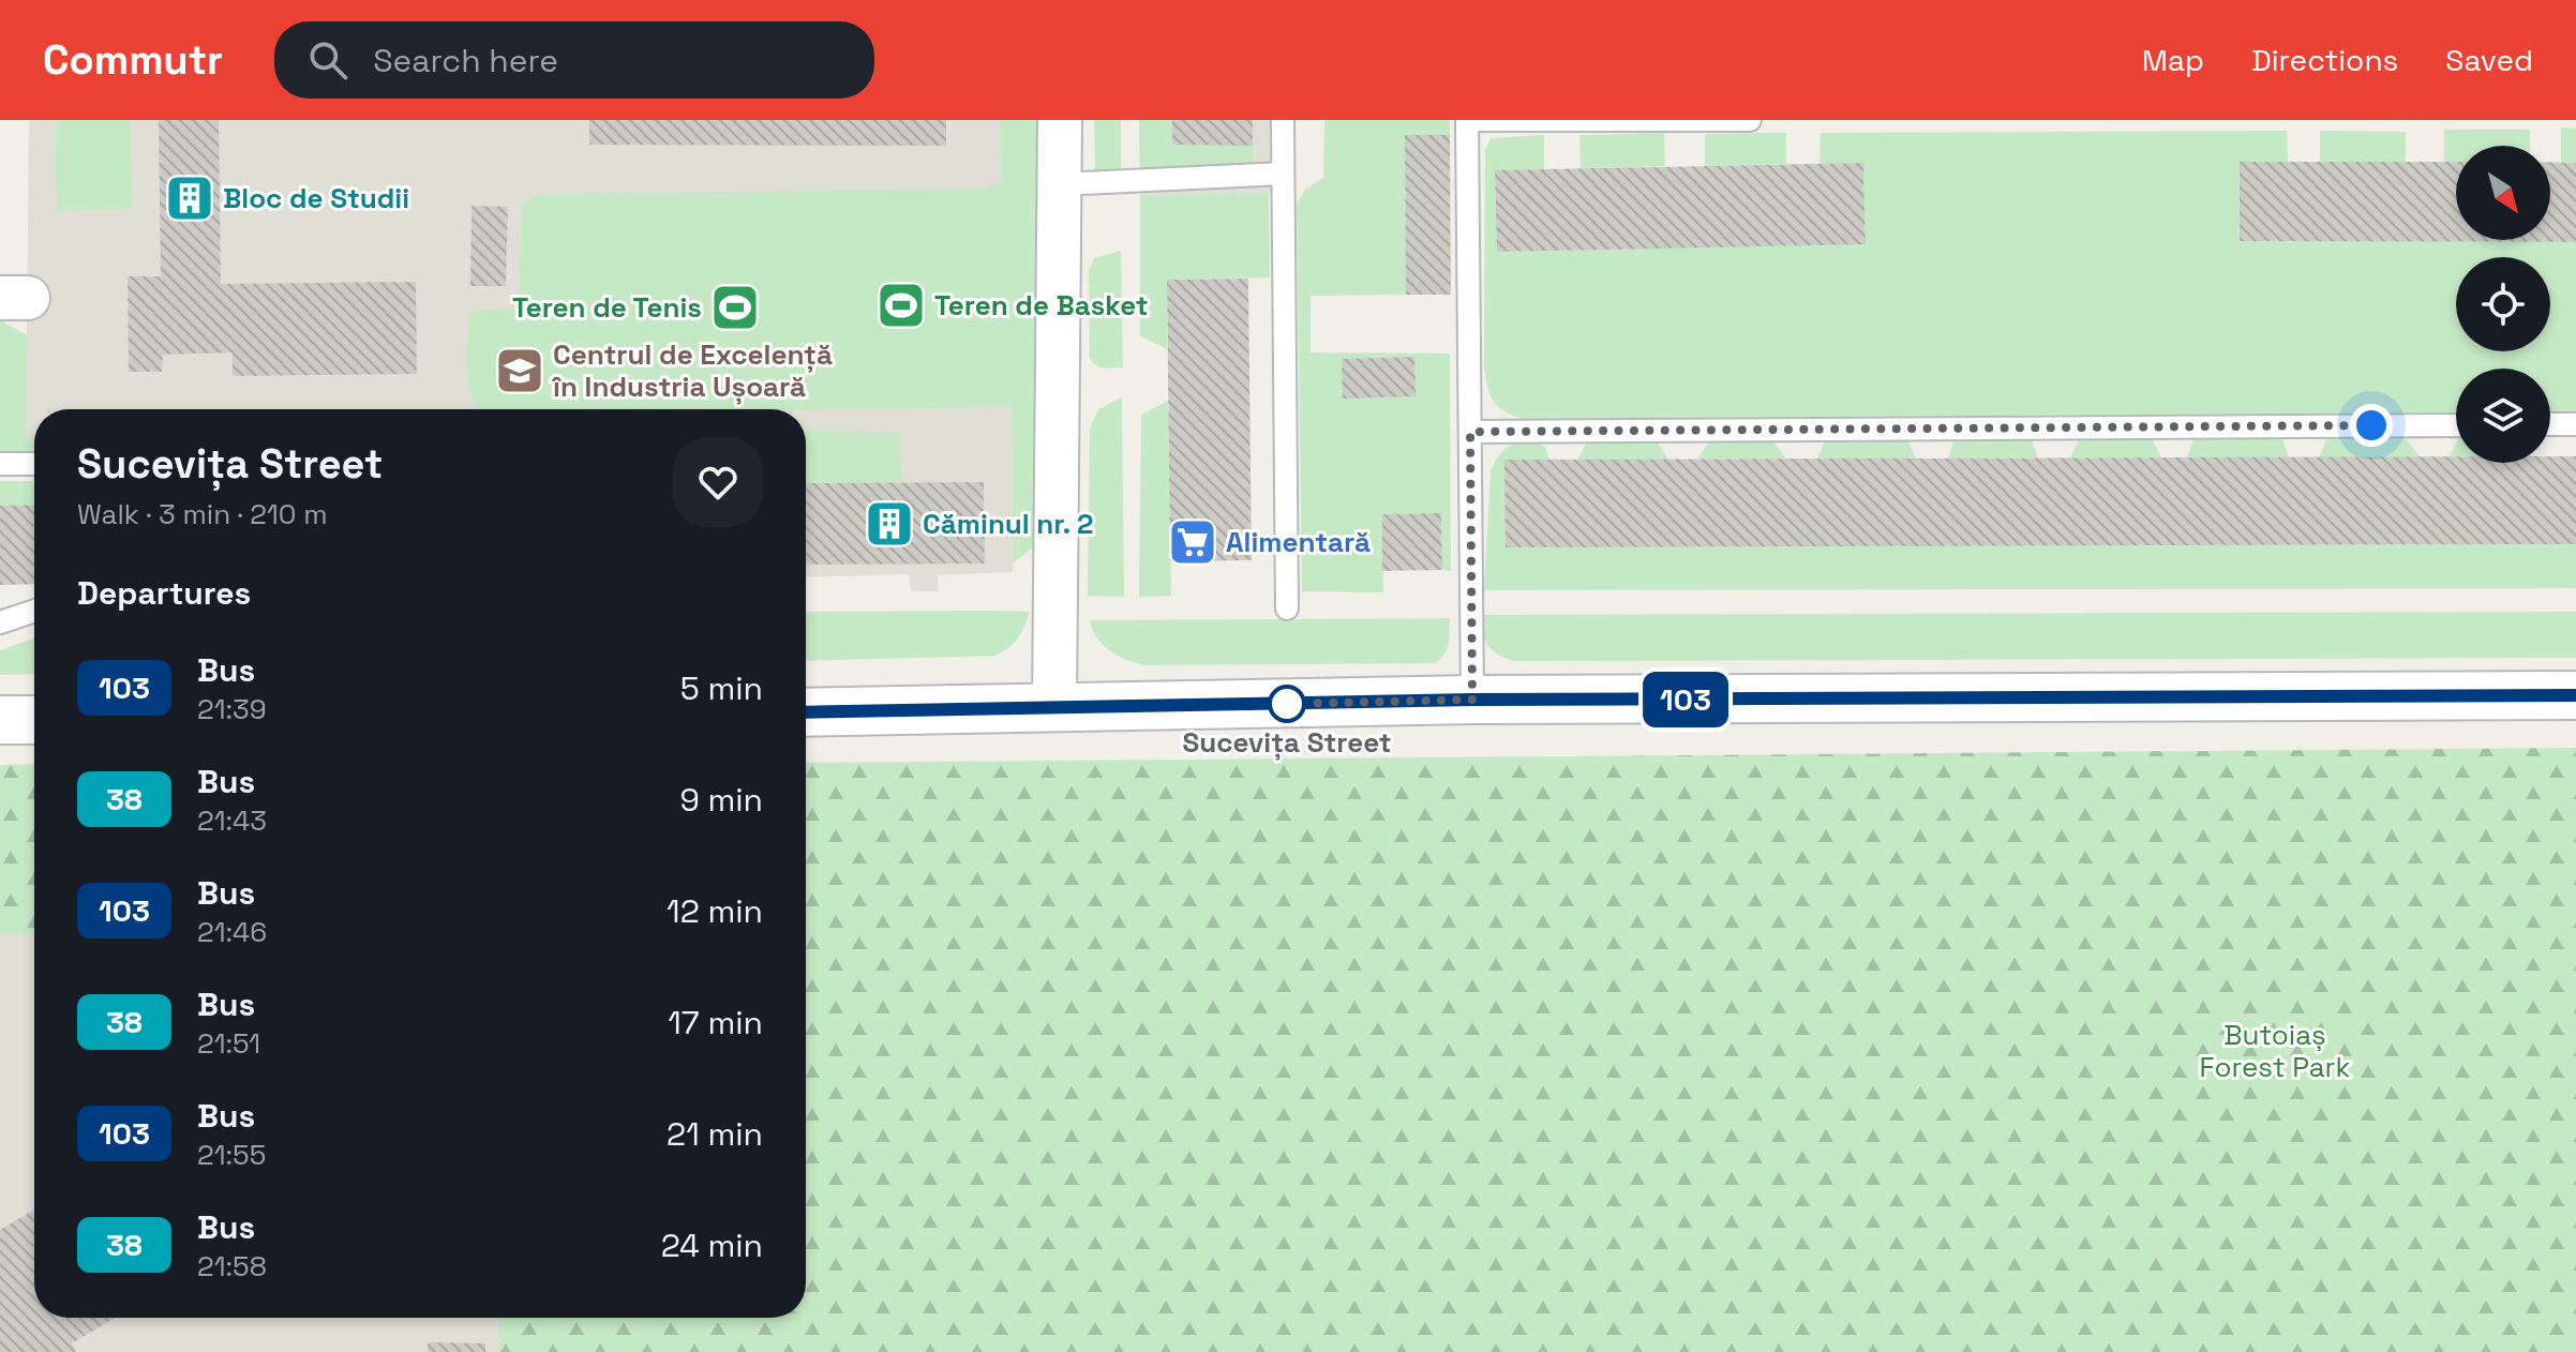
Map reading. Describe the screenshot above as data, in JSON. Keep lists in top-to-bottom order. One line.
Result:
{"parks":["Butoiaș Forest Park"],"places":{"building":["Bloc de Studii","Căminul nr. 2"],"sports":["Teren de Basket","Teren de Tenis"],"school or university":["Centrul de Excelență în Industria Ușoară"],"supermarket":["Alimentară"],"other":["Sucevița Street"]},"lines":["bus line 103"],"north":"bottom right","page":{"header":"Commutr","search":"Search here","nav":["Map","Directions","Saved"],"on_map":"103","heading":[["Sucevița Street","Walk · 3 min · 210 m"],"Departures"],"list":[{"mark":"103","name":"Bus","note":"21:39","value":"5 min"},{"mark":"38","name":"Bus","note":"21:43","value":"9 min"},{"mark":"103","name":"Bus","note":"21:46","value":"12 min"},{"mark":"38","name":"Bus","note":"21:51","value":"17 min"},{"mark":"103","name":"Bus","note":"21:55","value":"21 min"},{"mark":"38","name":"Bus","note":"21:58","value":"24 min"}]}}
